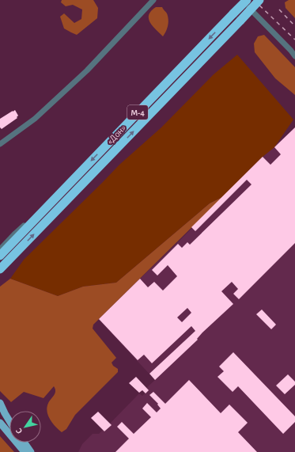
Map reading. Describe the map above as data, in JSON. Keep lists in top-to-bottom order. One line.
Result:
{"streets":{"highway":["М-4","«Дон»"]},"north":"bottom left"}
